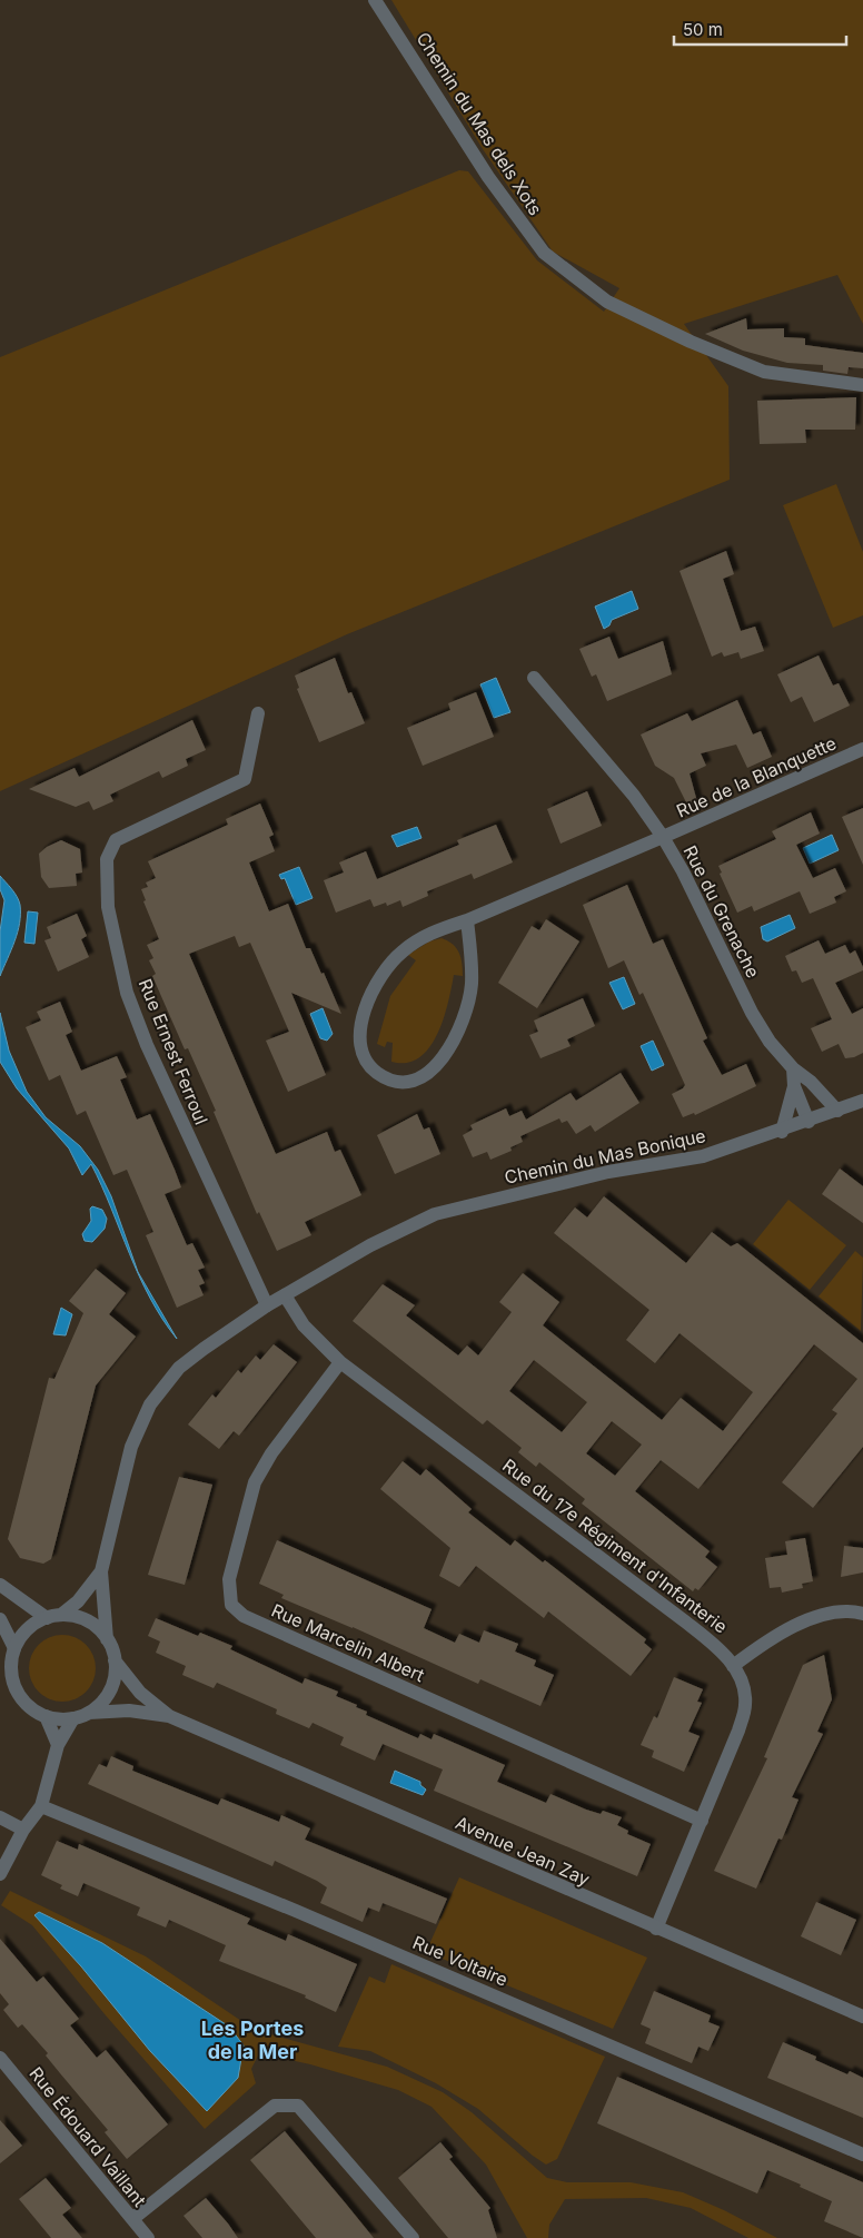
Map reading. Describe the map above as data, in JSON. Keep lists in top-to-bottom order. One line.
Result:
{"streets":{"street":["Chemin du Mas dels Xots","Rue de la Blanquette","Rue du Grenache","Rue Ernest Ferroul","Chemin du Mas Bonique","Rue du 17e Régiment d'Infanterie","Rue Marcelin Albert","Avenue Jean Zay","Rue Voltaire","Rue Édouard Vaillant"]},"crossings":[["Rue de la Blanquette","Rue du Grenache"],["Rue du Grenache","Chemin du Mas Bonique"],["Rue Ernest Ferroul","Chemin du Mas Bonique"],["Chemin du Mas Bonique","Rue du 17e Régiment d'Infanterie"],["Chemin du Mas Bonique","Avenue Jean Zay"],["Rue du 17e Régiment d'Infanterie","Rue Marcelin Albert"],["Rue du 17e Régiment d'Infanterie","Avenue Jean Zay"]],"districts":["Les Portes de la Mer"],"scale_bar":"50 m"}
